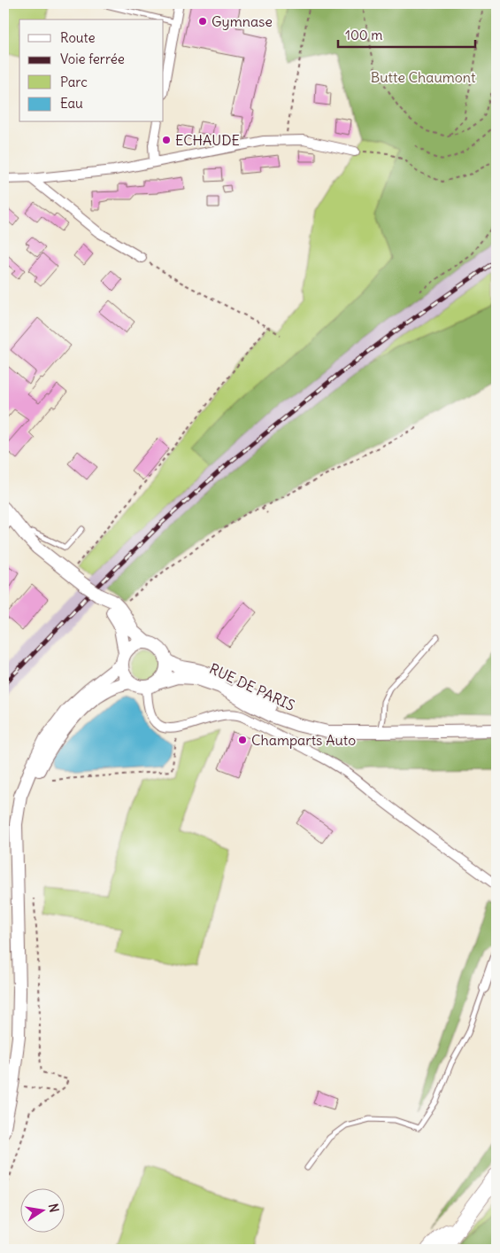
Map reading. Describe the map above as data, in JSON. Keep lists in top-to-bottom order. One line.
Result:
{"streets":{"street":["RUE DE PARIS"]},"parks":["Butte Chaumont"],"places":["Gymnase","ECHAUDE","Champarts Auto"],"legend":["Route","Voie ferrée","Parc","Eau"],"scale_bar":"100 m","north":"right"}
